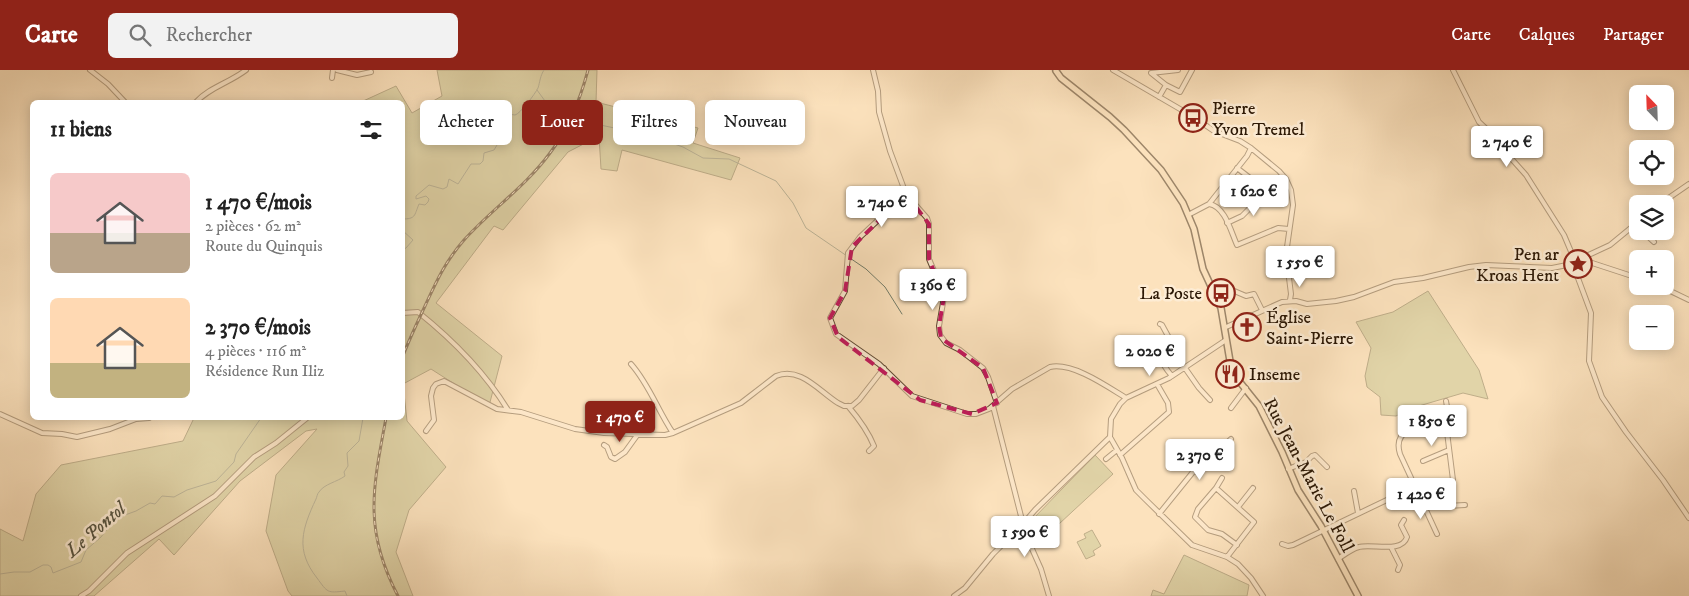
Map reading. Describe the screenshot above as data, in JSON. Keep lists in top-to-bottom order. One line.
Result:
{"streets":{"main road":["Rue Jean-Marie Le Foll"]},"water":["Le Pontol"],"places":{"bus stop":["Pierre Yvon Tremel","La Poste"],"place":["Pen ar Kroas Hent"],"church":["Église Saint-Pierre"],"restaurant":["Inseme"]},"north":"top left","page":{"header":"Carte","search":"Rechercher","nav":["Carte","Calques","Partager"],"map_buttons":["+","−"],"chip":["Acheter","Louer","Filtres","Nouveau"],"heading":"11 biens","price":["2 740 €","1 620 €","2 740 €","1 550 €","1 360 €","2 020 €","1 470 €","1 850 €","2 370 €","1 420 €","1 590 €"],"list":[{"name":"1 470 €/mois","note":"2 pièces · 62 m² · Route du Quinquis"},{"name":"2 370 €/mois","note":"4 pièces · 116 m² · Résidence Run Iliz"}]}}
